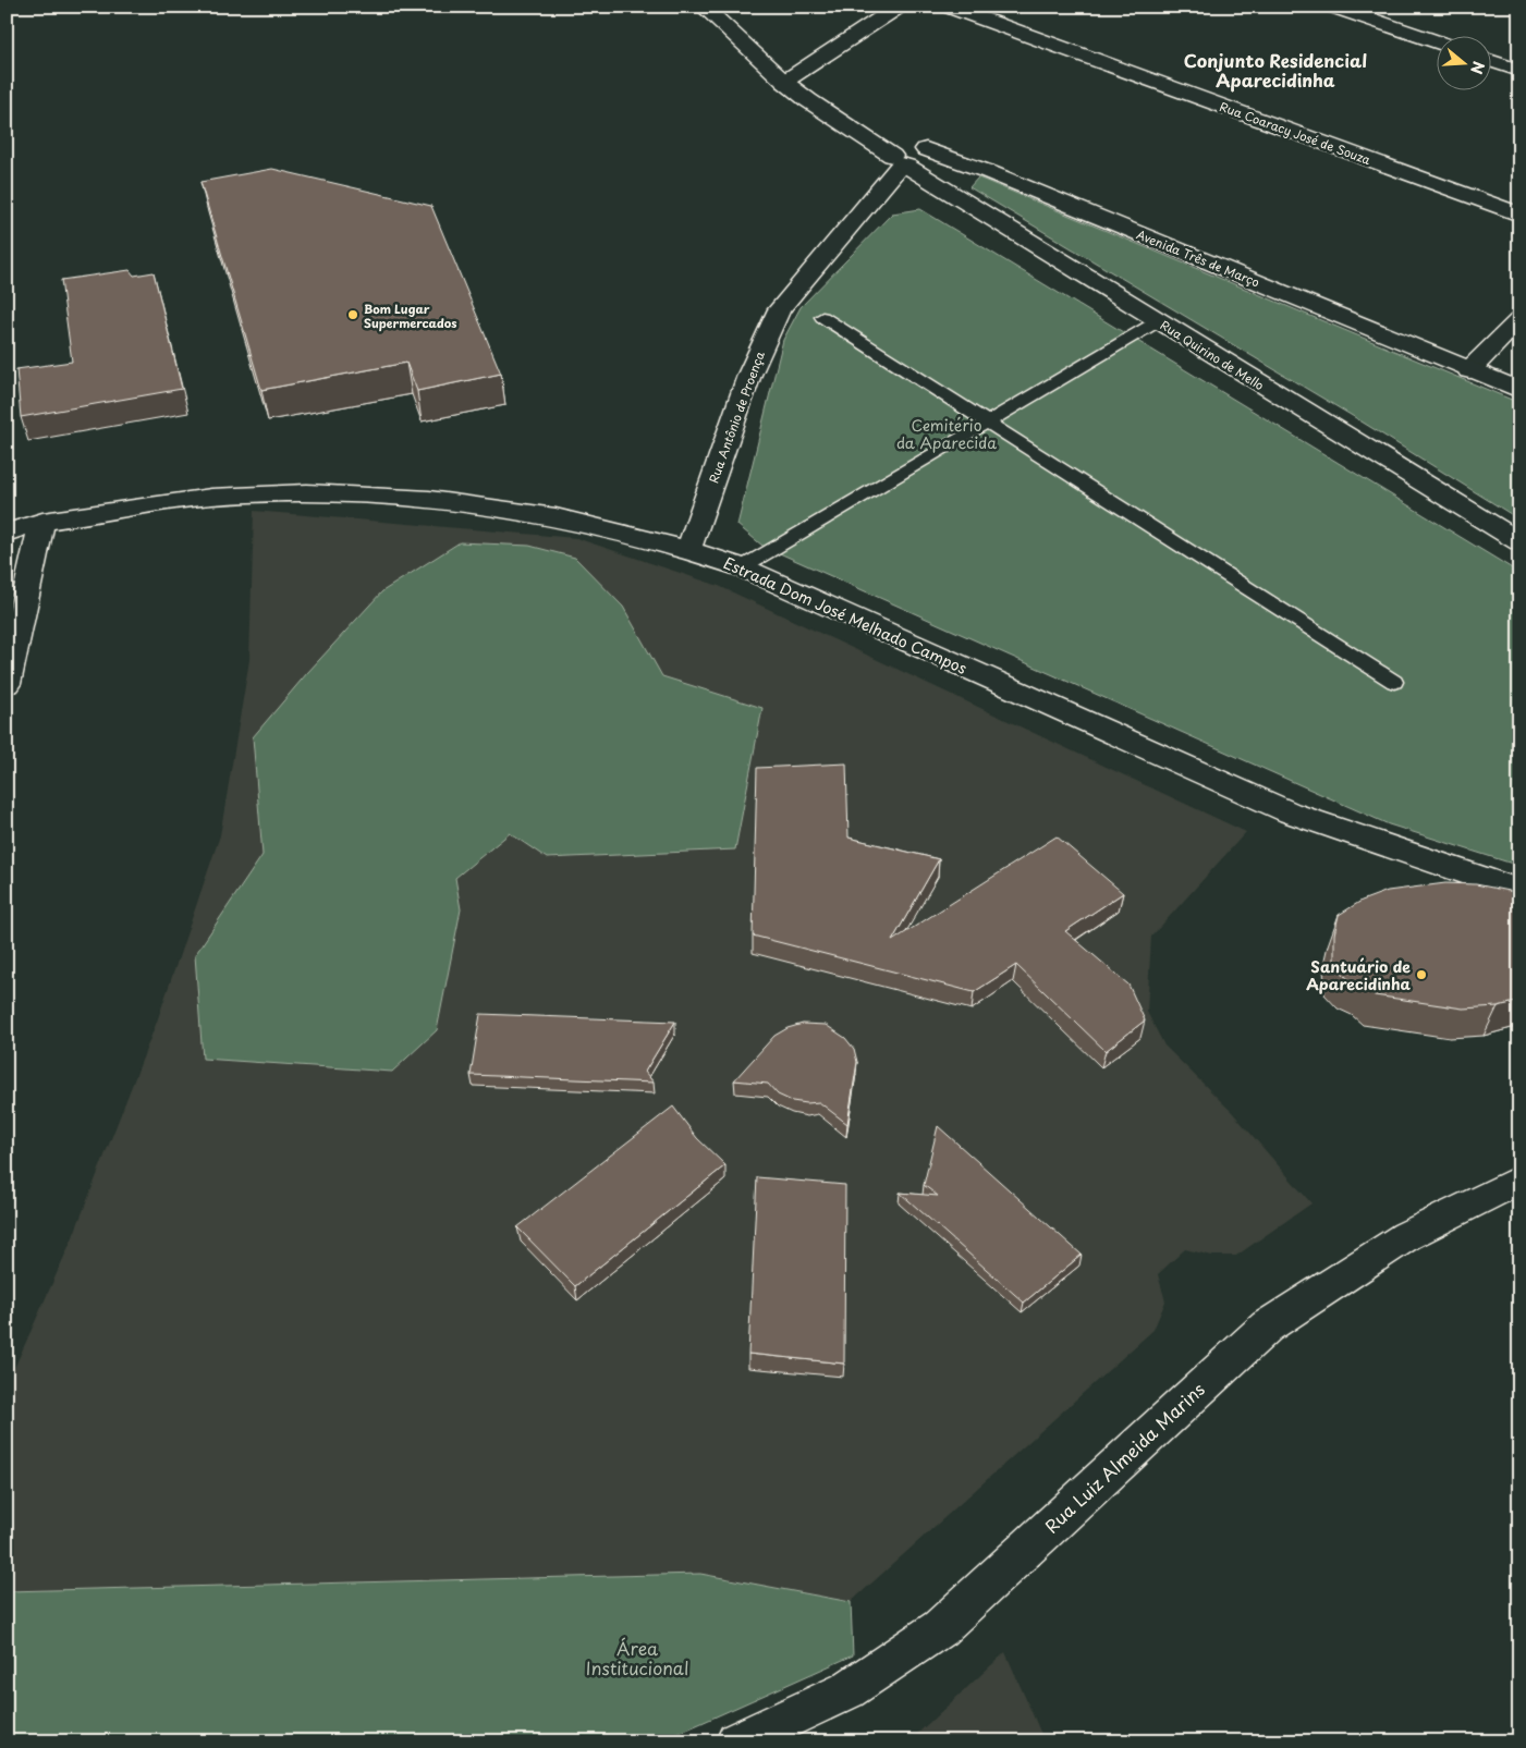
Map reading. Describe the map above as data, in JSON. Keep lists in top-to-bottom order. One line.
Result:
{"streets":{"street":["Rua Coaracy José de Souza","Avenida Três de Março","Rua Quirino de Mello","Rua Antônio de Proença","Estrada Dom José Melhado Campos","Rua Luiz Almeida Marins"]},"crossings":[["Avenida Três de Março","Rua Quirino de Mello"],["Avenida Três de Março","Rua Antônio de Proença"],["Rua Quirino de Mello","Rua Antônio de Proença"],["Rua Antônio de Proença","Estrada Dom José Melhado Campos"]],"districts":["Conjunto Residencial Aparecidinha"],"parks":["Cemitério da Aparecida","Área Institucional"],"places":["Bom Lugar Supermercados","Santuário de Aparecidinha"],"north":"right"}
